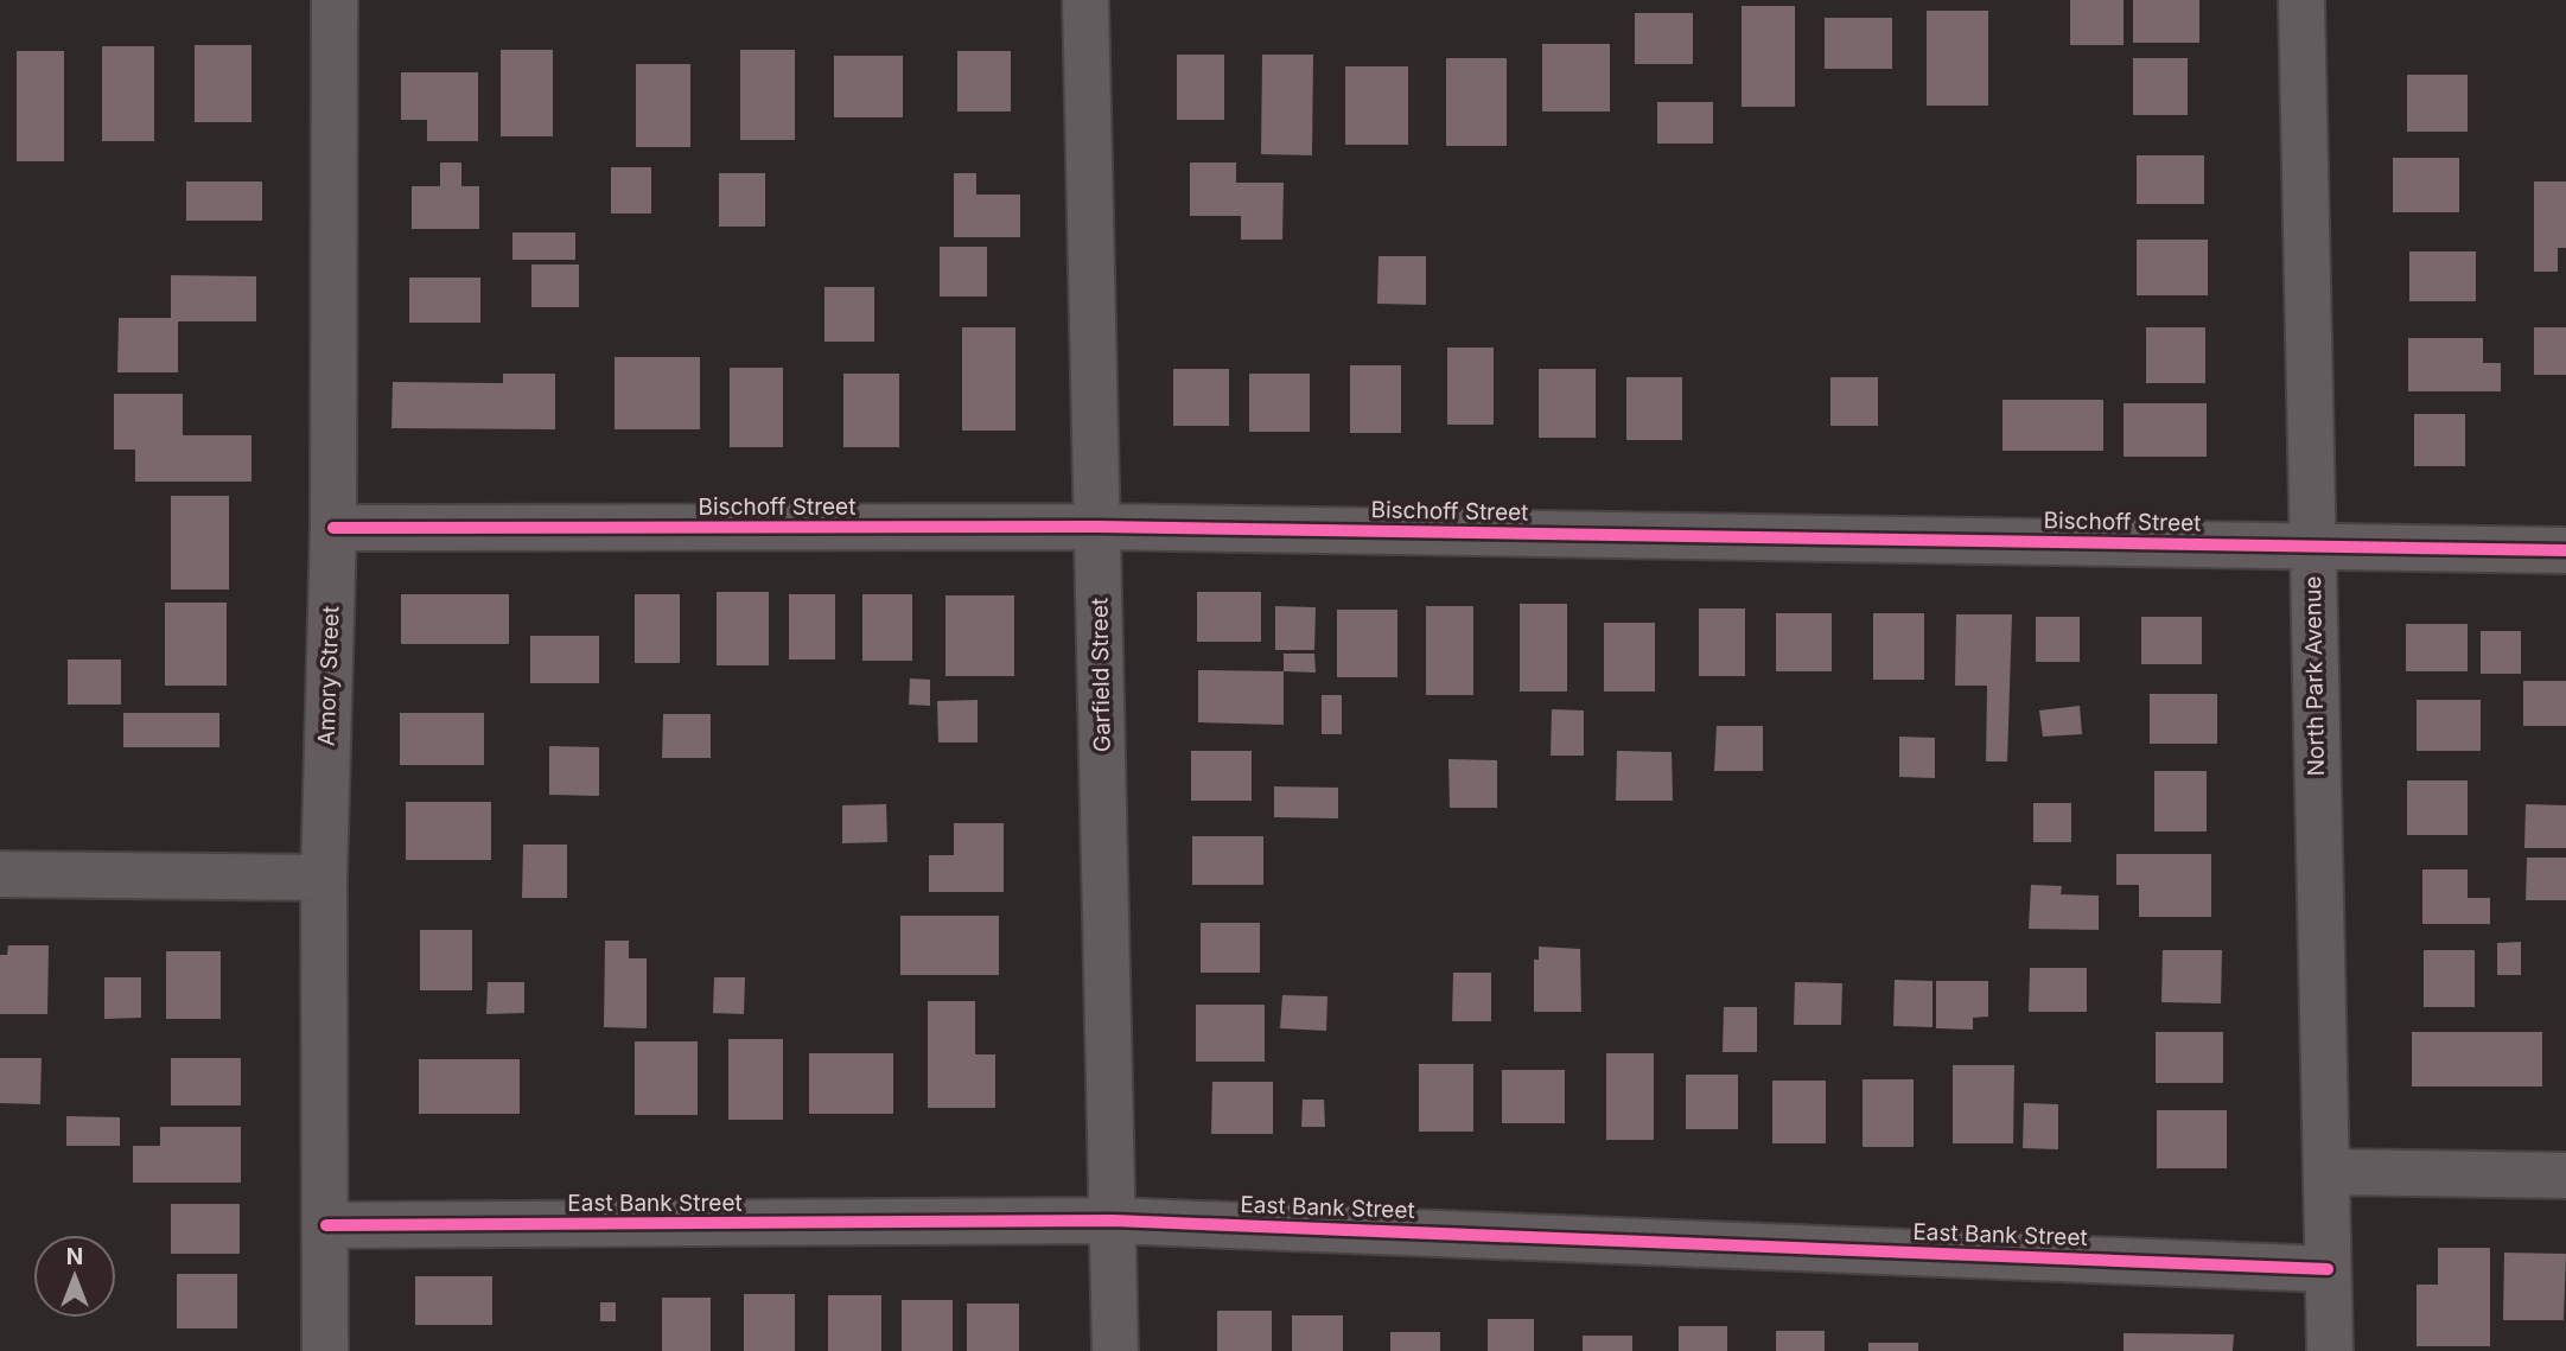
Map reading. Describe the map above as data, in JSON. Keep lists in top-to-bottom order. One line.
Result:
{"streets":{"street":["Bischoff Street","Garfield Street","Amory Street","North Park Avenue","East Bank Street"]},"crossings":[["Bischoff Street","Garfield Street"],["Bischoff Street","Amory Street"],["Bischoff Street","North Park Avenue"],["Garfield Street","East Bank Street"],["Amory Street","East Bank Street"],["North Park Avenue","East Bank Street"]],"north":"top"}
